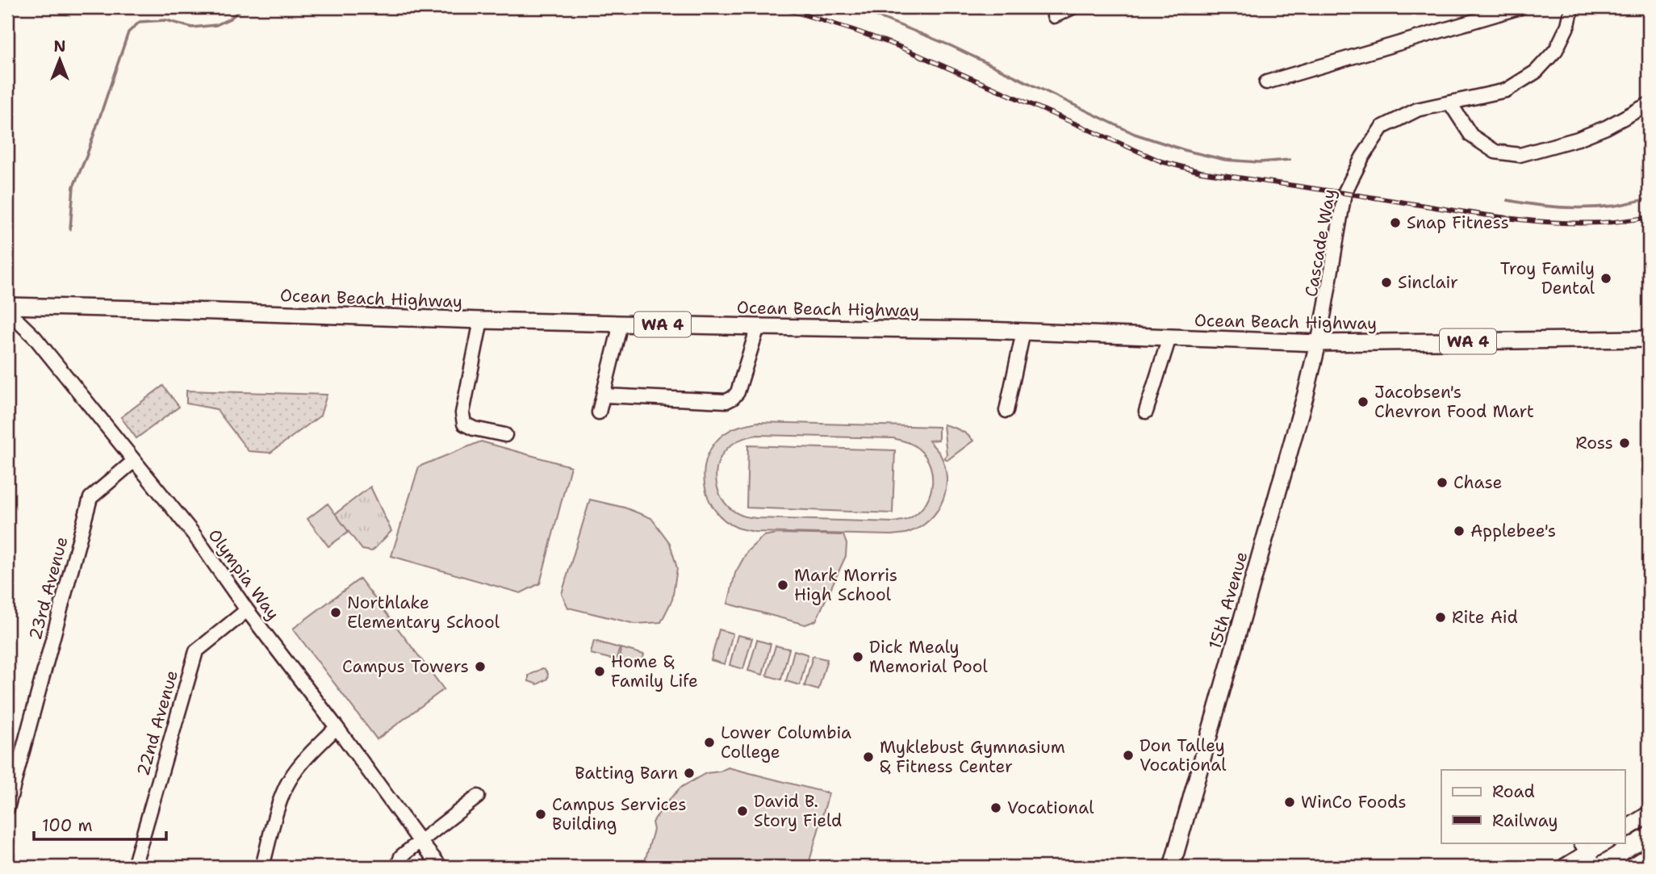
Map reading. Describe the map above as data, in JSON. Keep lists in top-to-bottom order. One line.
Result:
{"streets":{"main road":["Ocean Beach Highway","WA 4","15th Avenue"],"street":["Cascade Way","Olympia Way","23rd Avenue","22nd Avenue"]},"crossings":[["Cascade Way","Ocean Beach Highway"],["Cascade Way","15th Avenue"],["Ocean Beach Highway","15th Avenue"],["Olympia Way","23rd Avenue"],["Olympia Way","22nd Avenue"]],"places":["Snap Fitness","Troy Family Dental","Sinclair","Jacobsen's Chevron Food Mart","Ross","Chase","Applebee's","Mark Morris High School","Northlake Elementary School","Rite Aid","Dick Mealy Memorial Pool","Campus Towers","Home & Family Life","Lower Columbia College","Don Talley Vocational","Myklebust Gymnasium & Fitness Center","Batting Barn","WinCo Foods","Vocational","David B. Story Field","Campus Services Building"],"legend":["Road","Railway"],"scale_bar":"100 m","north":"top"}
